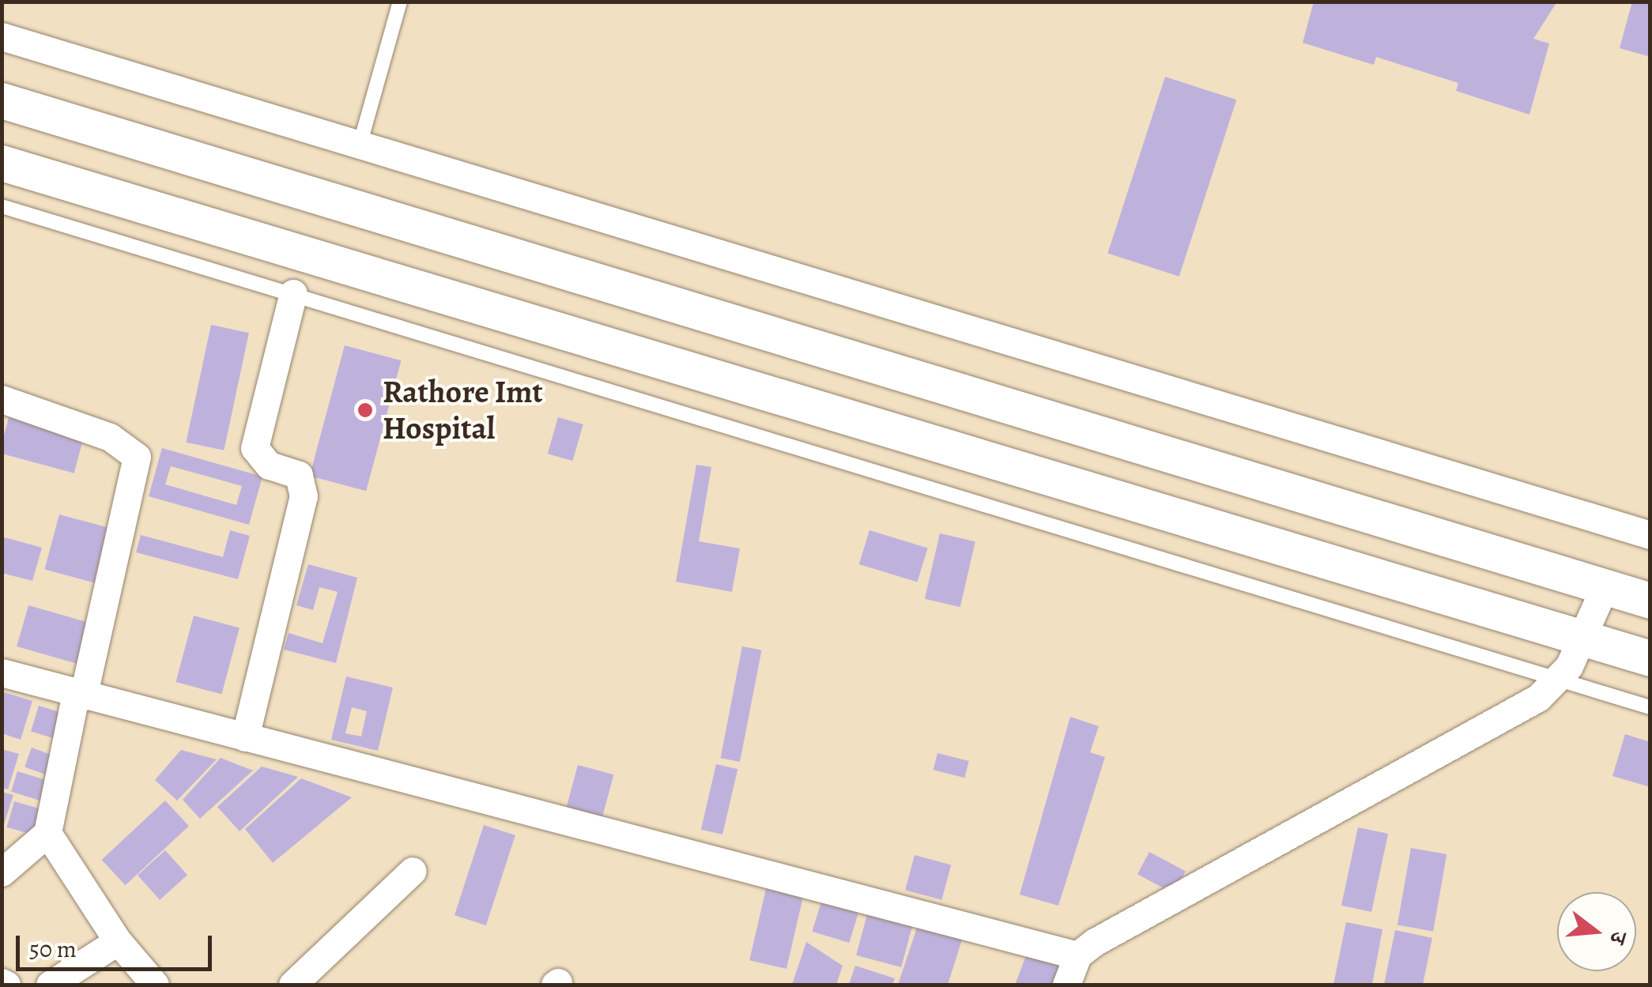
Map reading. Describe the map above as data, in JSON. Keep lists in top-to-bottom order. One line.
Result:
{"places":["Rathore Imt Hospital"],"scale_bar":"50 m","north":"right"}
